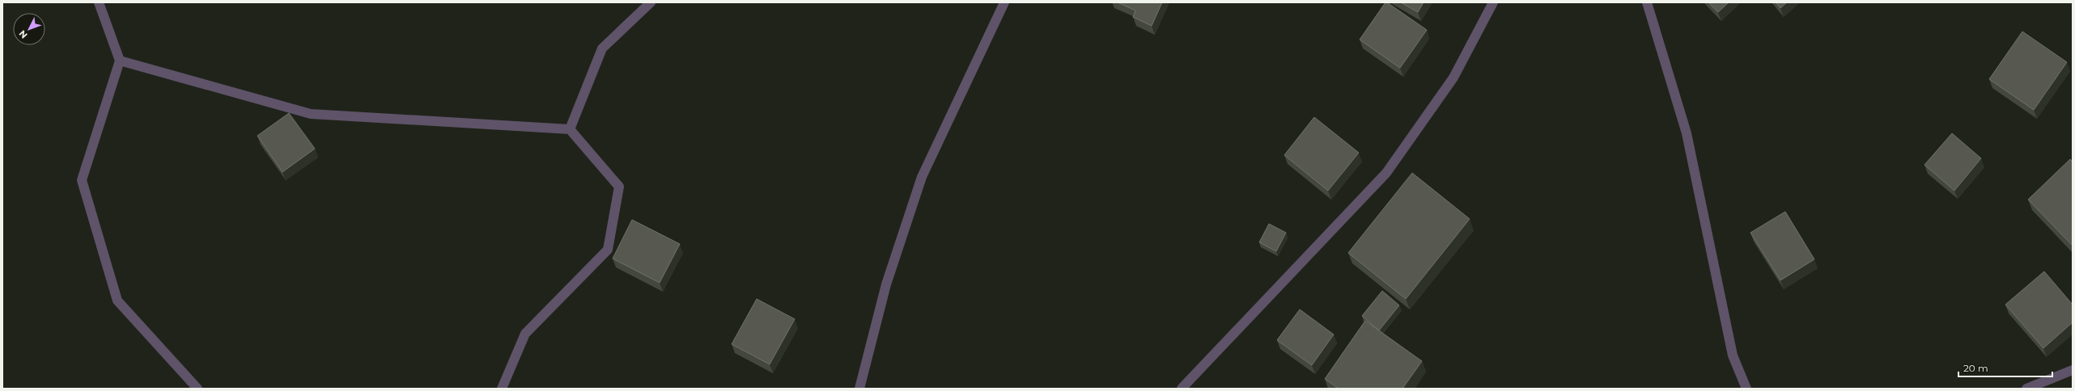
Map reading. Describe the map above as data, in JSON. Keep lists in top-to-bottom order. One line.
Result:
{"scale_bar":"20 m","north":"bottom left"}
